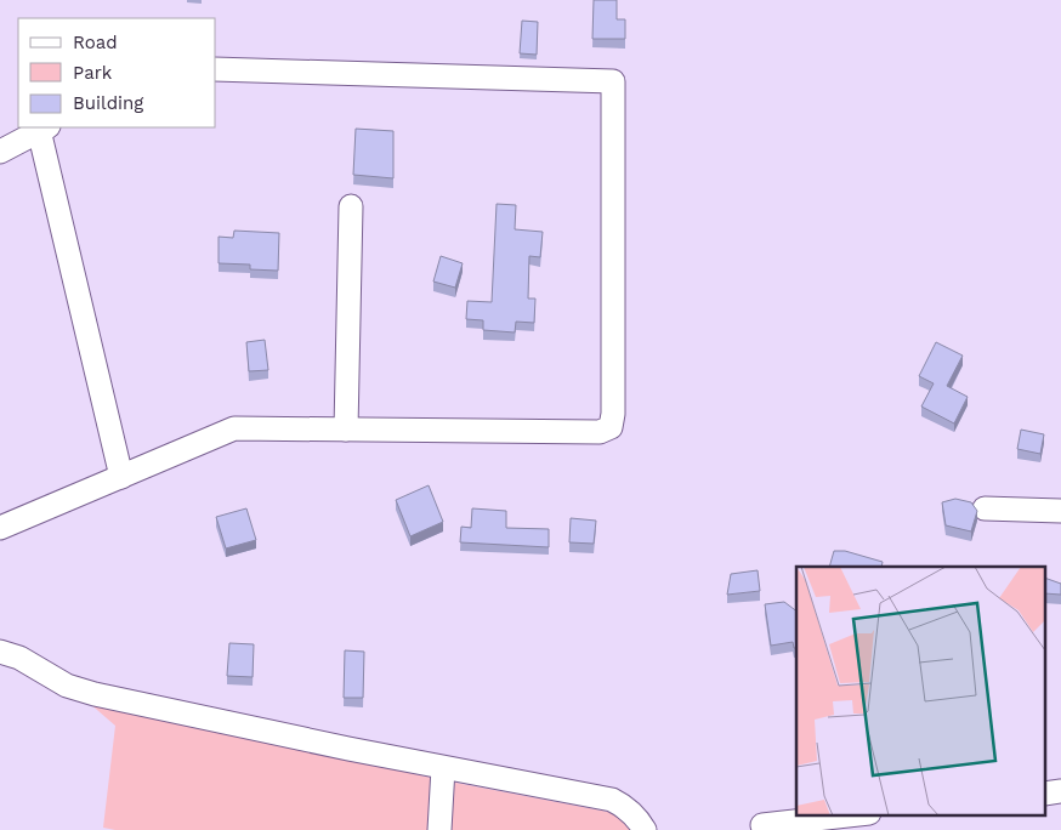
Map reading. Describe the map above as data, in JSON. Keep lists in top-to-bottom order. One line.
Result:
{"legend":["Road","Park","Building"]}
